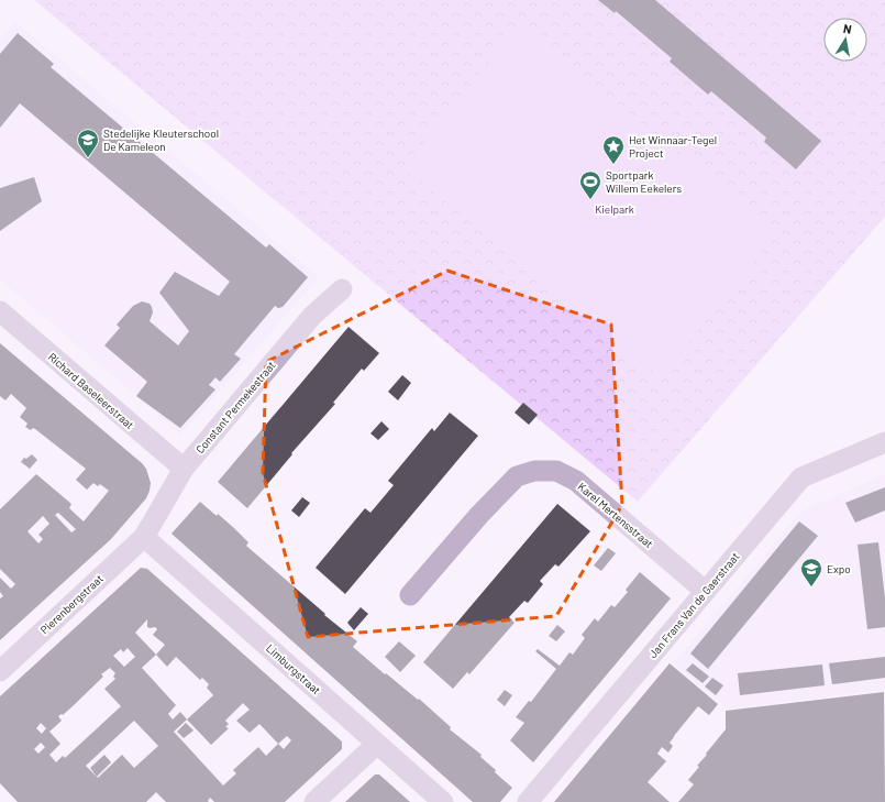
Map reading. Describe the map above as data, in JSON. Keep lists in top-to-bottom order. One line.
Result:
{"streets":{"street":["Richard Baseleerstraat","Constant Permekestraat","Karel Mertensstraat","Pierenbergstraat","Jan Frans Van de Gaerstraat","Limburgstraat"]},"crossings":[["Richard Baseleerstraat","Constant Permekestraat"],["Constant Permekestraat","Pierenbergstraat"],["Constant Permekestraat","Limburgstraat"],["Karel Mertensstraat","Jan Frans Van de Gaerstraat"],["Pierenbergstraat","Limburgstraat"]],"parks":["Kielpark"],"places":{"school or university":["Stedelijke Kleuterschool De Kameleon","Expo"],"place":["Het Winnaar-Tegel Project"],"sports":["Sportpark Willem Eekelers"]},"north":"top"}
